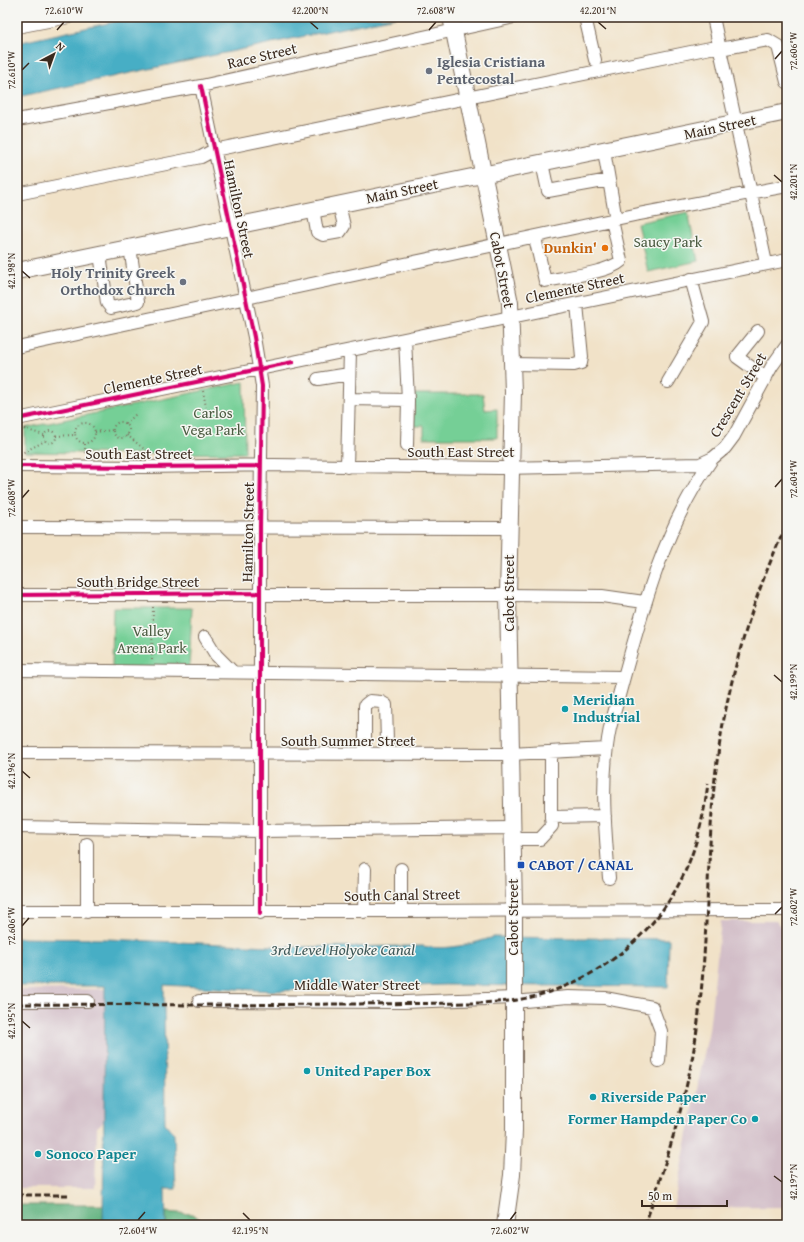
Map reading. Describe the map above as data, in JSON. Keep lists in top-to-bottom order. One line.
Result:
{"streets":{"main road":["Main Street","Cabot Street"],"street":["Race Street","Hamilton Street","Clemente Street","Crescent Street","South East Street","South Bridge Street","South Summer Street","South Canal Street","Middle Water Street"]},"crossings":[["Race Street","Hamilton Street"],["Race Street","Cabot Street"],["Main Street","Hamilton Street"],["Main Street","Cabot Street"],["Hamilton Street","Clemente Street"],["Hamilton Street","South East Street"],["Hamilton Street","South Bridge Street"],["Hamilton Street","South Summer Street"],["Hamilton Street","South Canal Street"],["Cabot Street","Clemente Street"],["Cabot Street","South East Street"],["Cabot Street","South Bridge Street"],["Cabot Street","South Summer Street"],["Cabot Street","South Canal Street"],["Cabot Street","Middle Water Street"],["Crescent Street","South East Street"]],"water":["3rd Level Holyoke Canal"],"parks":["Saucy Park","Carlos Vega Park","Valley Arena Park"],"places":{"other":["Iglesia Cristiana Pentecostal","Dunkin'","Holy Trinity Greek Orthodox Church","Meridian Industrial","United Paper Box","Riverside Paper","Former Hampden Paper Co","Sonoco Paper"],"transit":["CABOT / CANAL"]},"scale_bar":"50 m","north":"top right","coordinates":["72.610°W","42.200°N","72.608°W","42.201°N","72.606°W","42.198°N","72.604°W","42.199°N","42.196°N","72.602°W","42.195°N","42.197°N"]}
